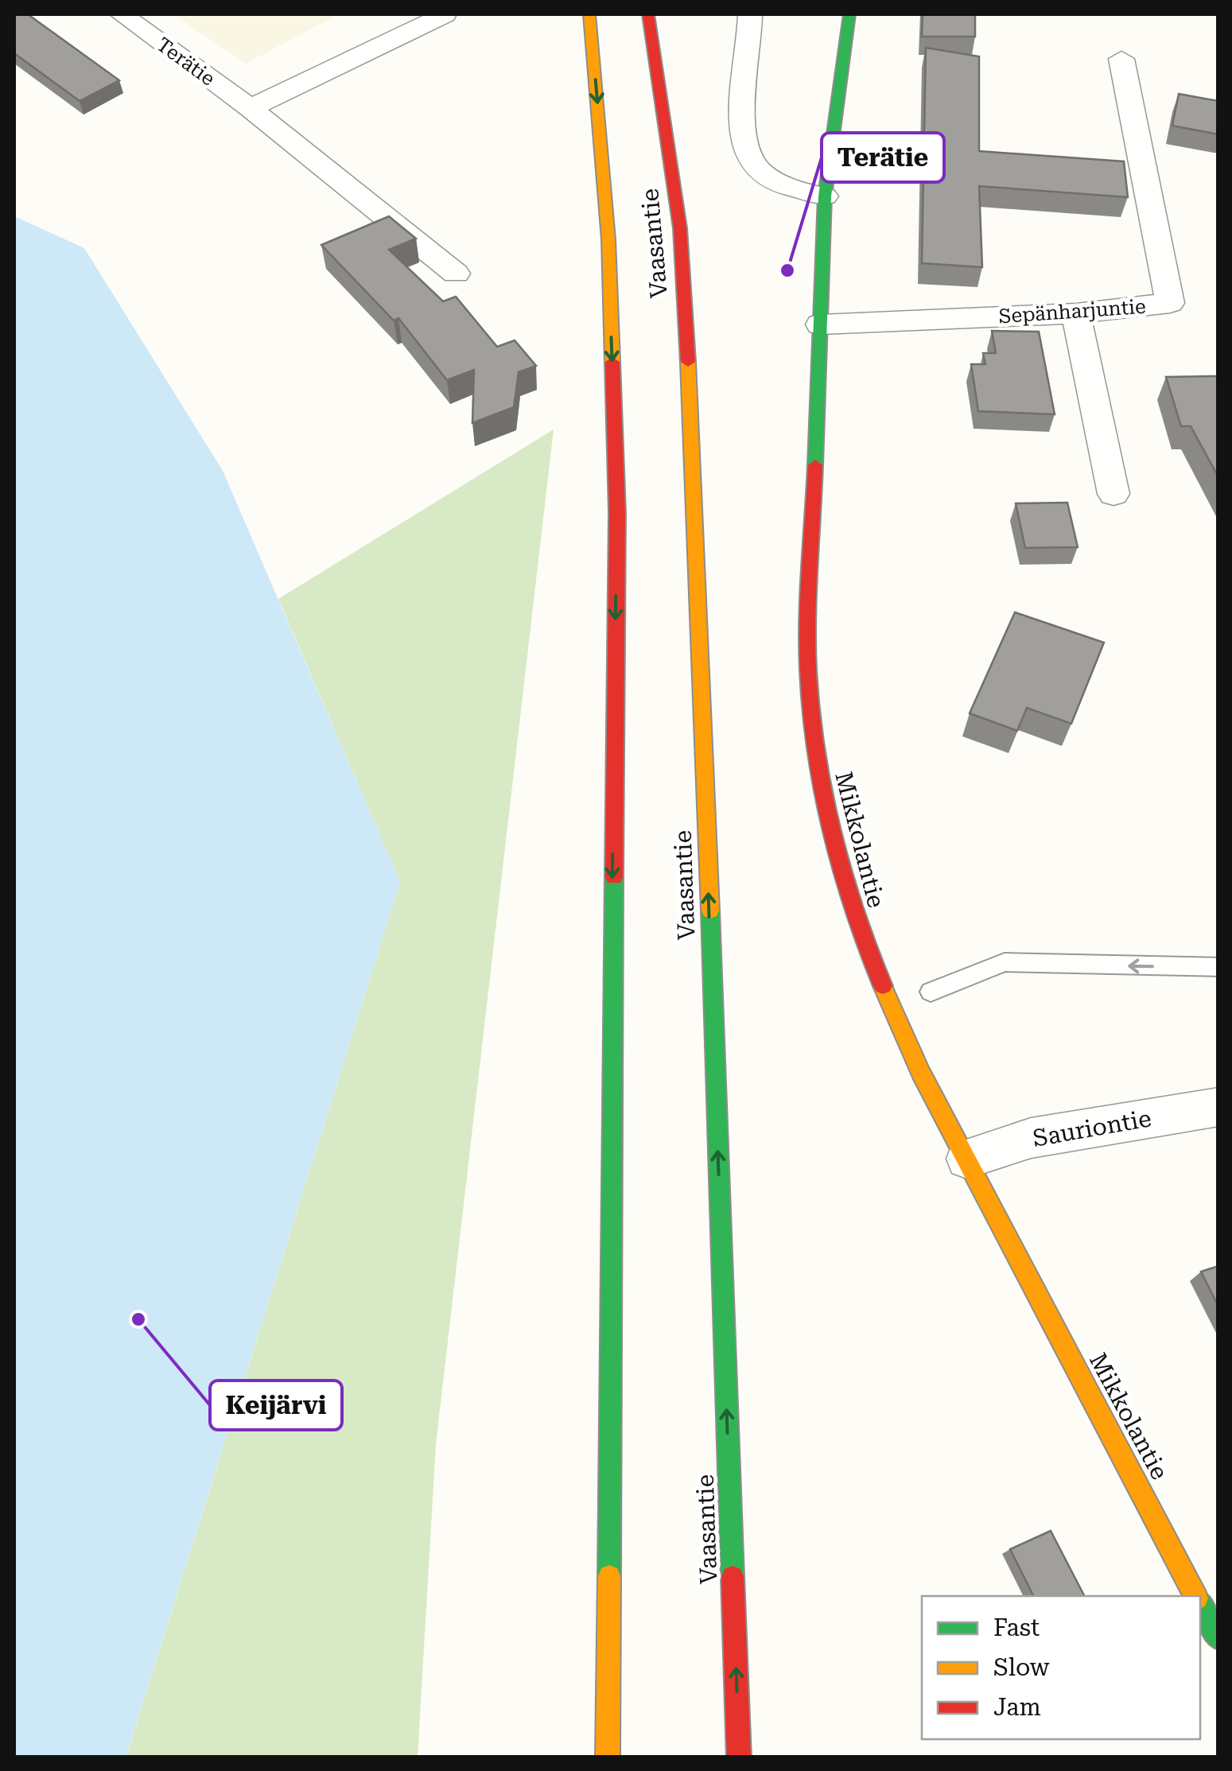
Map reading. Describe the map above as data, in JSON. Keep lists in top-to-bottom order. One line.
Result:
{"streets":{"main road":["Vaasantie","Mikkolantie"],"street":["Terätie","Sepänharjuntie","Sauriontie"]},"crossings":[["Sepänharjuntie","Mikkolantie"],["Mikkolantie","Sauriontie"]],"places":["Terätie","Keijärvi"],"legend":["Fast","Slow","Jam"]}
